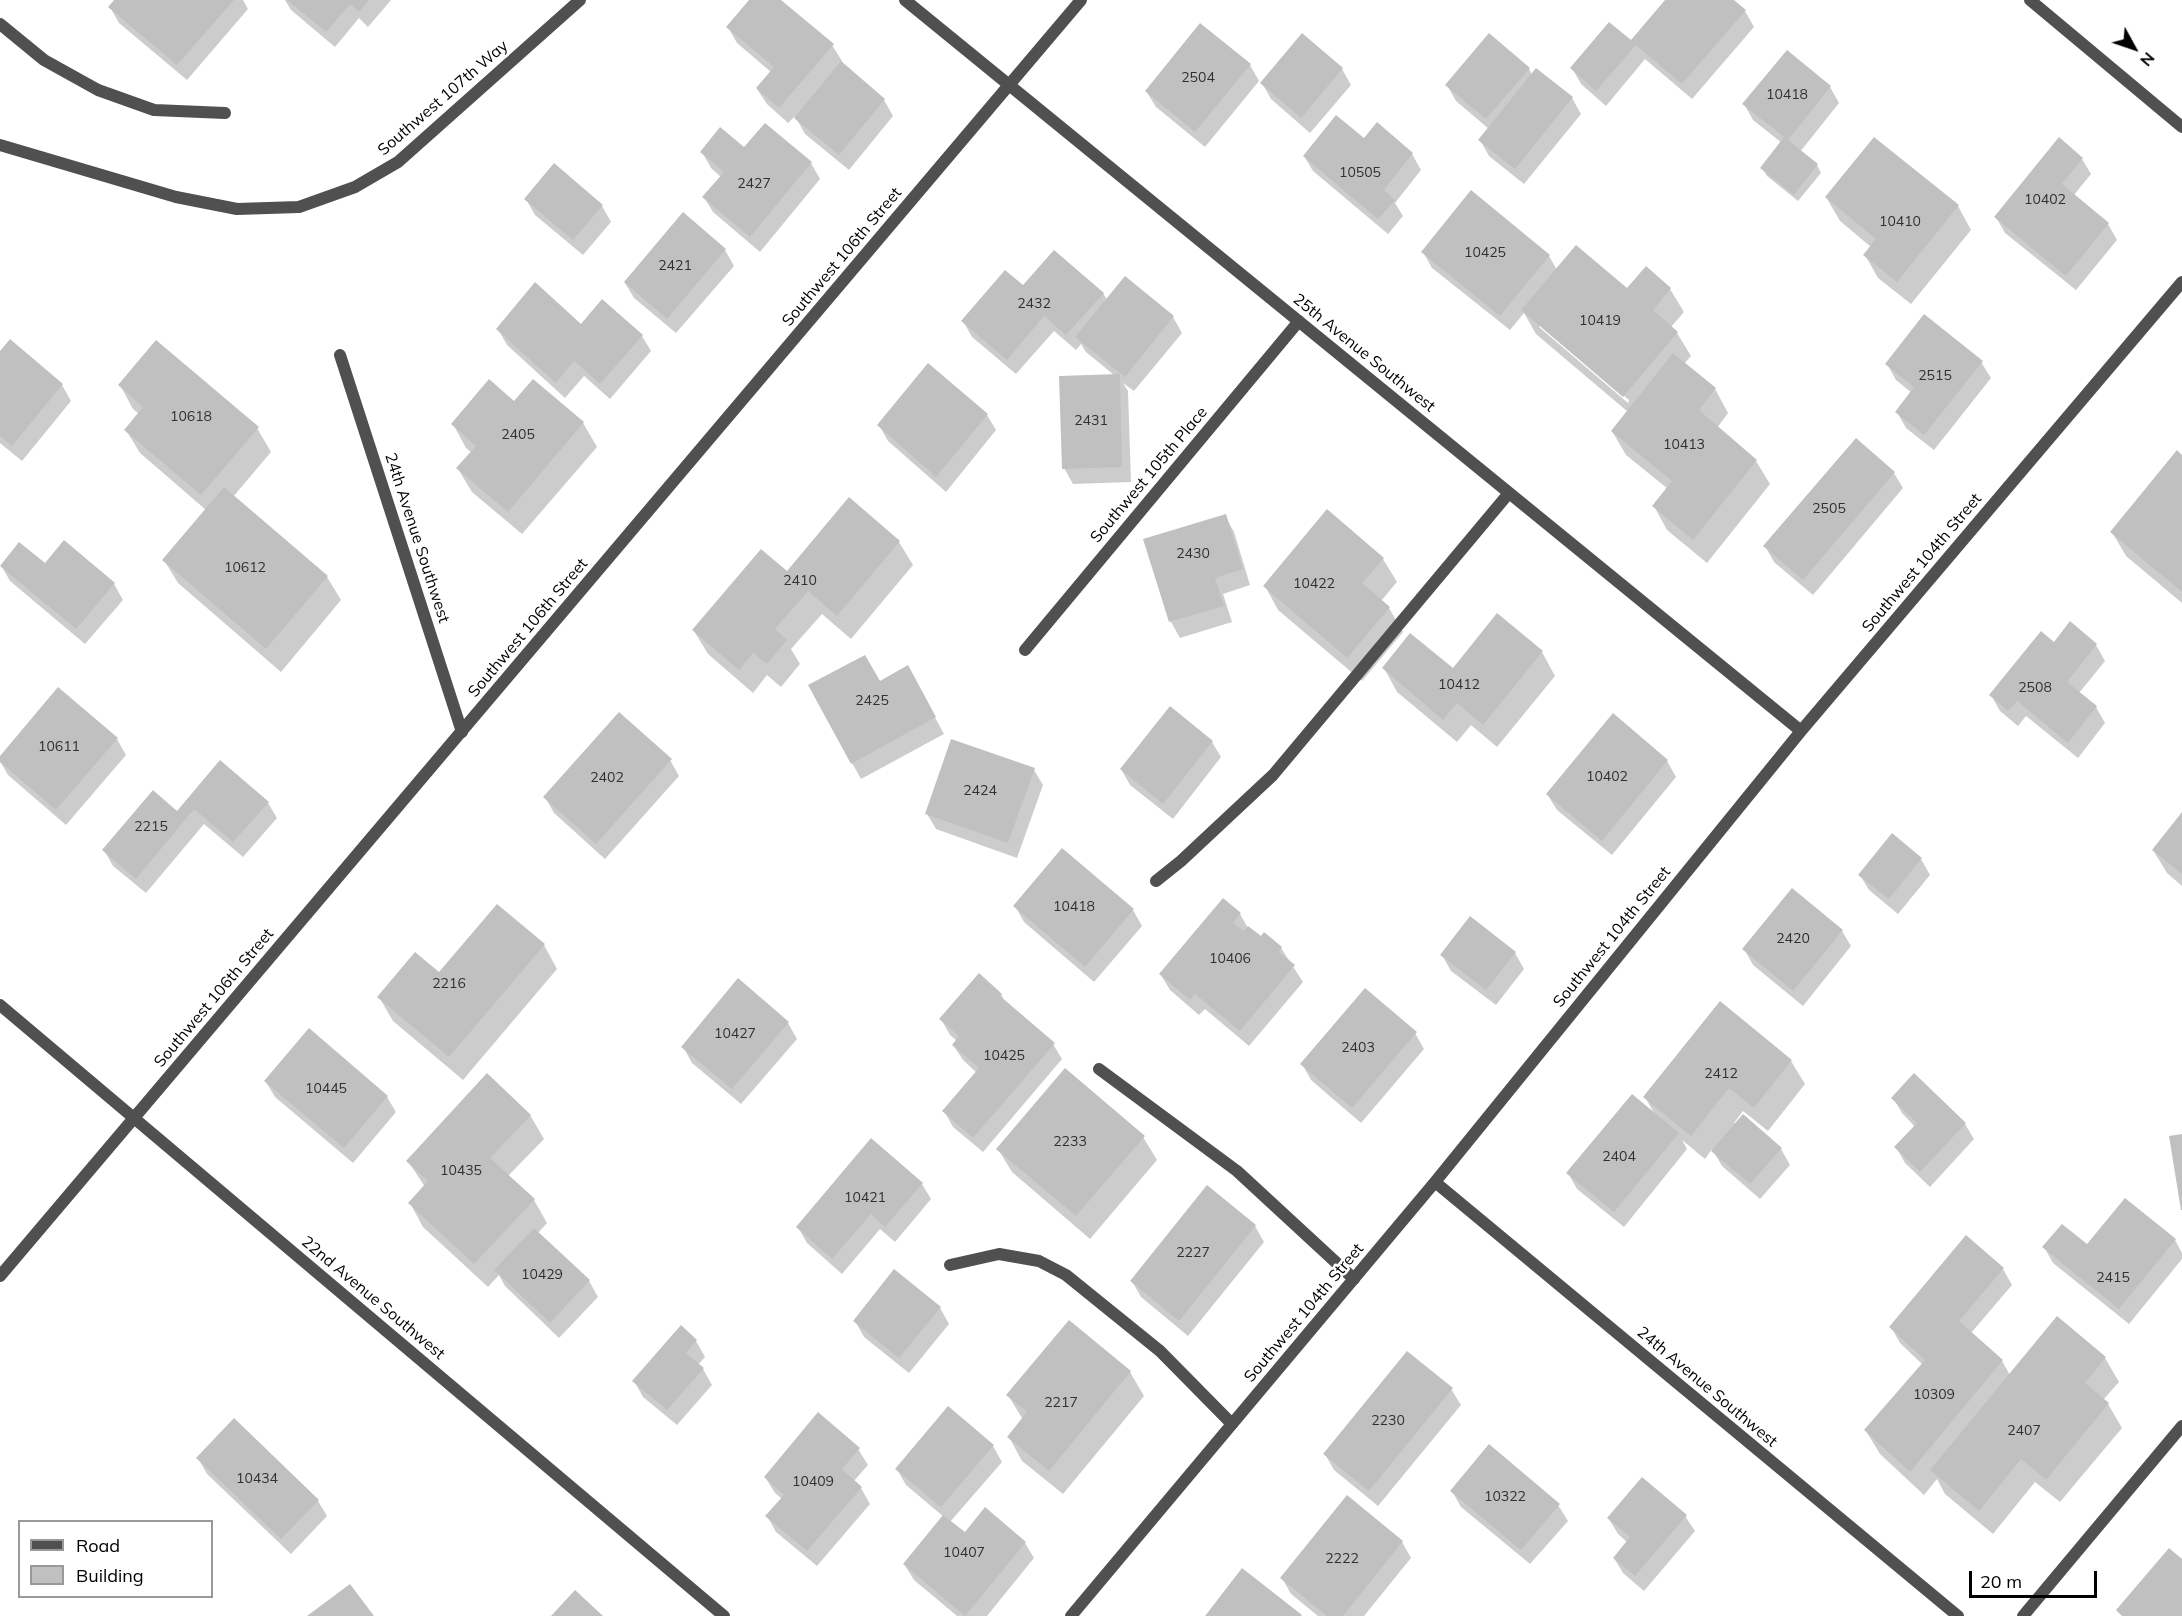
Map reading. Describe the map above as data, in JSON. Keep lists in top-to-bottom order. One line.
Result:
{"streets":{"street":["Southwest 107th Way","Southwest 106th Street","25th Avenue Southwest","Southwest 105th Place","24th Avenue Southwest","Southwest 104th Street","22nd Avenue Southwest"]},"crossings":[["Southwest 106th Street","25th Avenue Southwest"],["Southwest 106th Street","24th Avenue Southwest"],["Southwest 106th Street","22nd Avenue Southwest"],["25th Avenue Southwest","Southwest 105th Place"],["25th Avenue Southwest","Southwest 104th Street"],["24th Avenue Southwest","Southwest 104th Street"]],"house_numbers":["2504","10418","10505","2427","10402","10410","10425","2421","2432","10419","2515","10618","2431","2405","10413","2505","2430","10612","2410","10422","10412","2508","2425","10611","10402","2402","2424","2215","10418","2420","10406","2216","10427","2403","10425","2412","10445","2233","2404","10435","10421","2227","10429","2415","10309","2217","2230","2407","10434","10409","10322","10407","2222"],"legend":["Road","Building"],"scale_bar":"20 m","north":"bottom right"}
